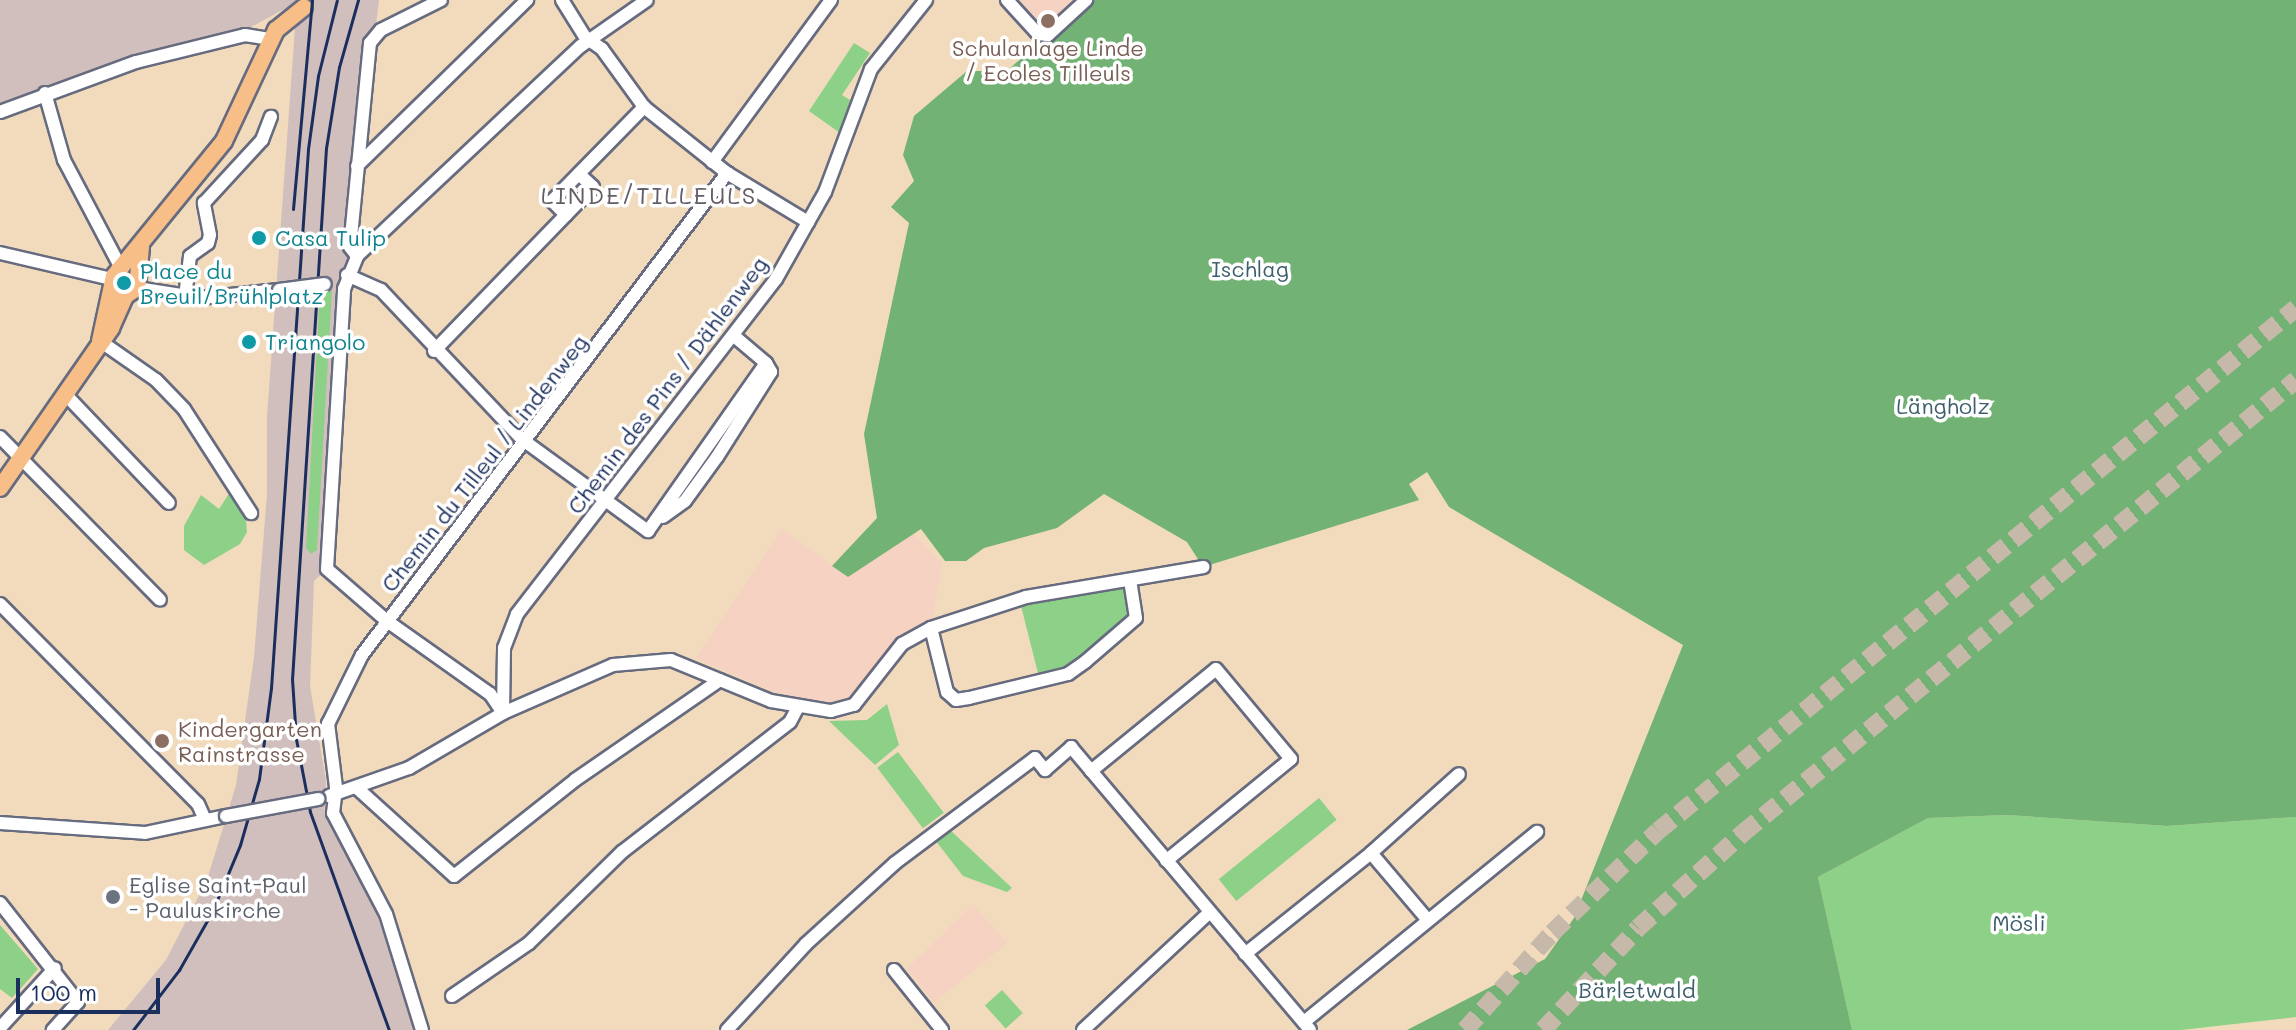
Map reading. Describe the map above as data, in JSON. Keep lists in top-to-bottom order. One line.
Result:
{"streets":{"street":["Chemin des Pins / Dählenweg","Chemin du Tilleul / Lindenweg"]},"districts":["LINDE/TILLEULS"],"parks":["Ischlag","Längholz","Mösli","Bärletwald"],"places":["Schulanlage Linde / Ecoles Tilleuls","Casa Tulip","Place du Breuil/Brühlplatz","Triangolo","Kindergarten Rainstrasse","Eglise Saint-Paul - Pauluskirche"],"scale_bar":"100 m"}
